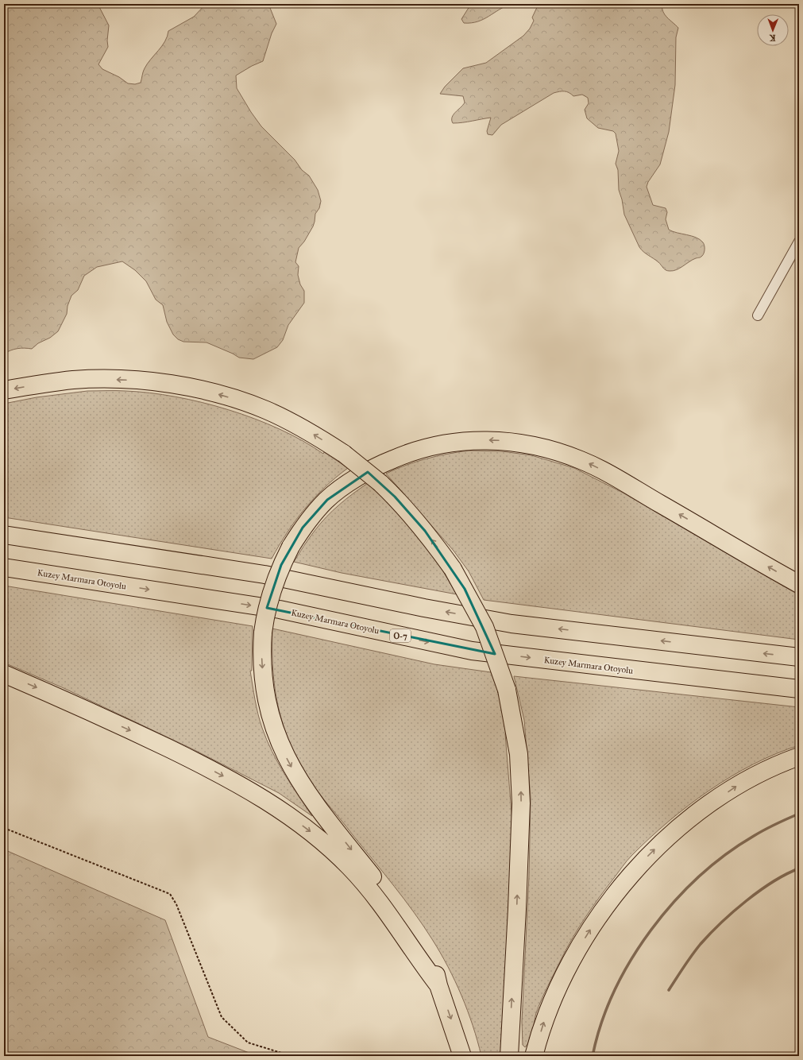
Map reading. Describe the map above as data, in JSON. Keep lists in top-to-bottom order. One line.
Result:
{"streets":{"highway":["Kuzey Marmara Otoyolu","O-7"]},"north":"bottom"}
